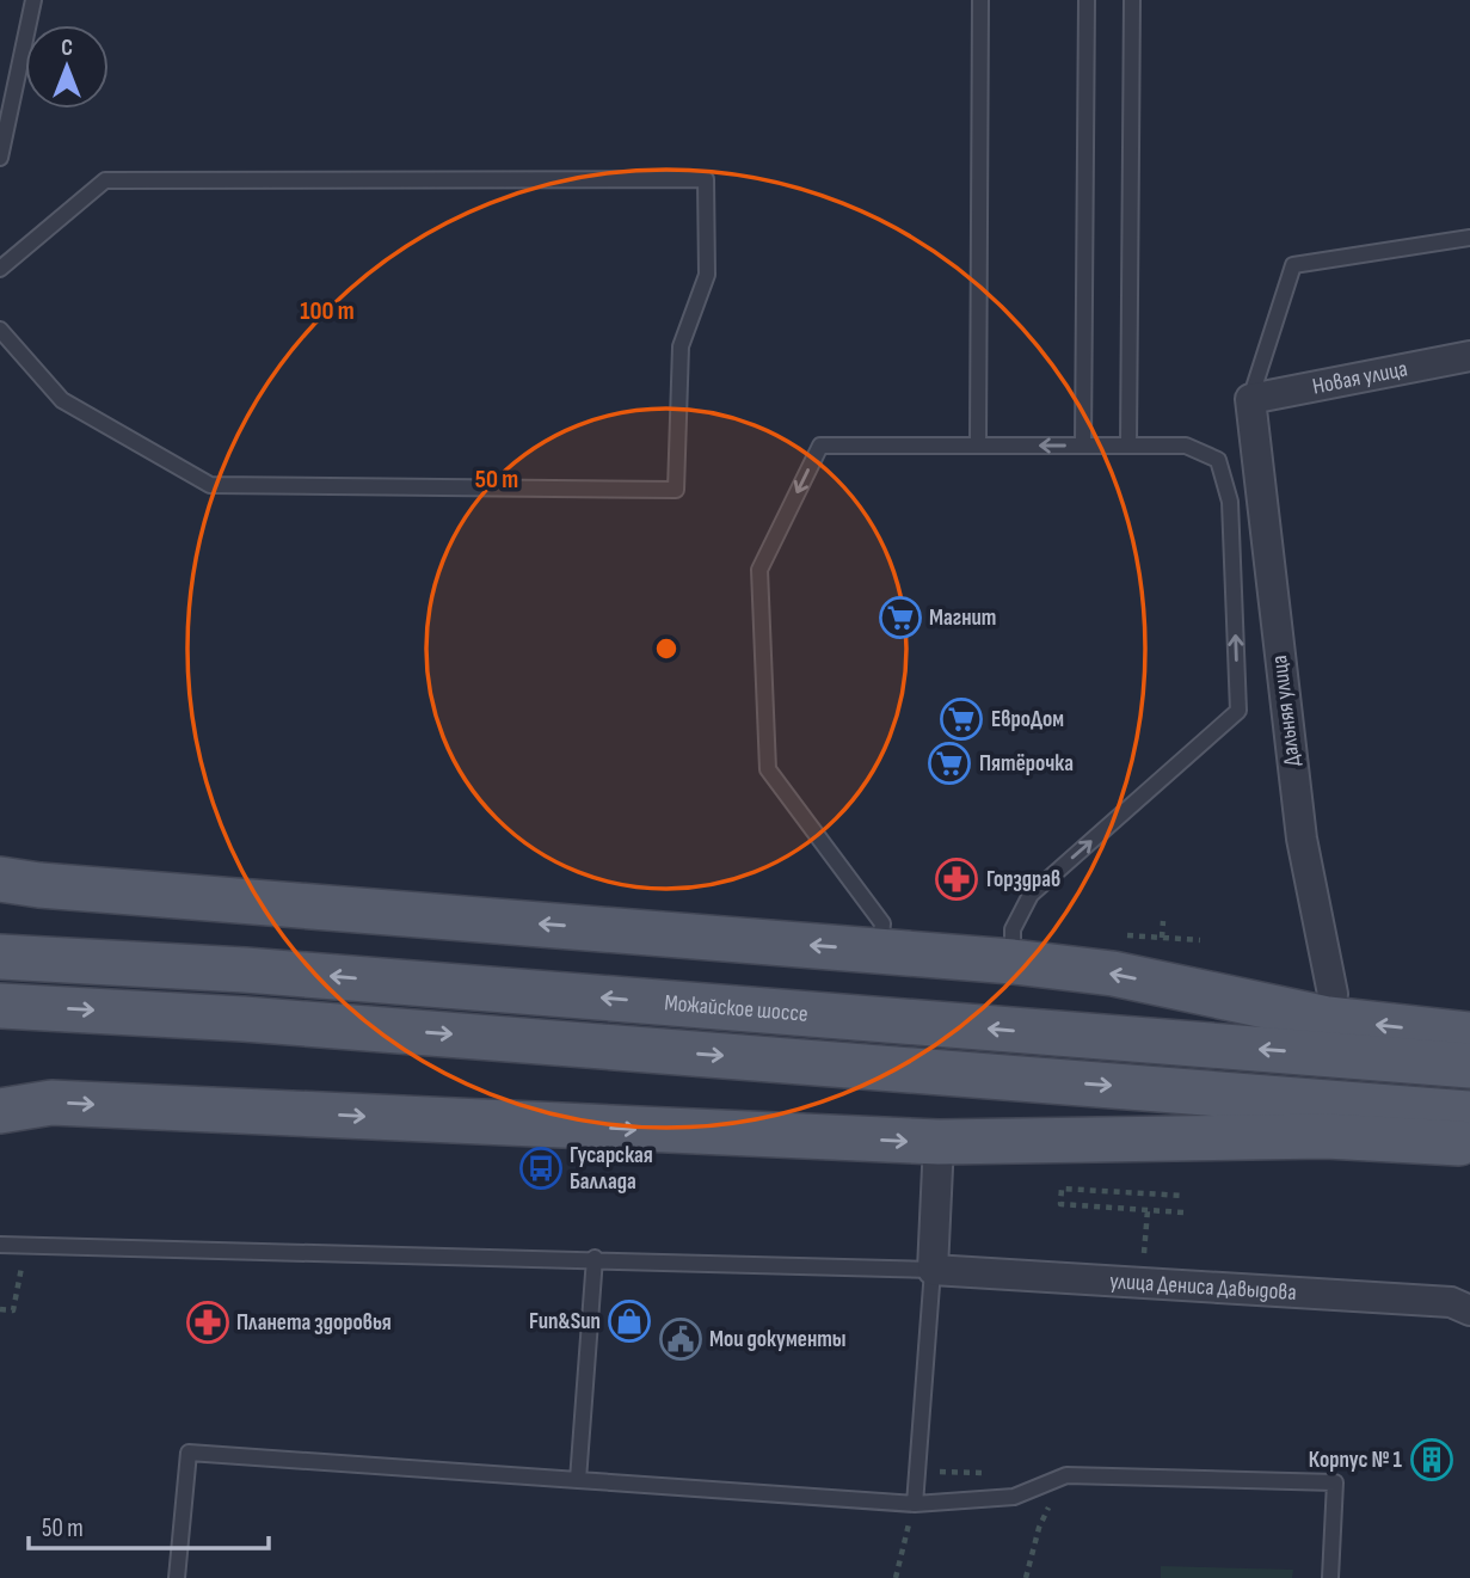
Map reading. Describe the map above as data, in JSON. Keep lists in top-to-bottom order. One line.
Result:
{"streets":{"main road":["Можайское шоссе"],"street":["Новая улица","Дальняя улица","улица Дениса Давыдова"]},"crossings":[["Новая улица","Дальняя улица"]],"places":{"supermarket":["Магнит","ЕвроДом","Пятёрочка"],"pharmacy":["Горздрав","Планета здоровья"],"bus stop":["Гусарская Баллада"],"shop":["Fun&Sun"],"public building":["Мои документы"],"building":["Корпус № 1"]},"scale_bar":"50 m","north":"top","rings":["100 m","50 m"]}
